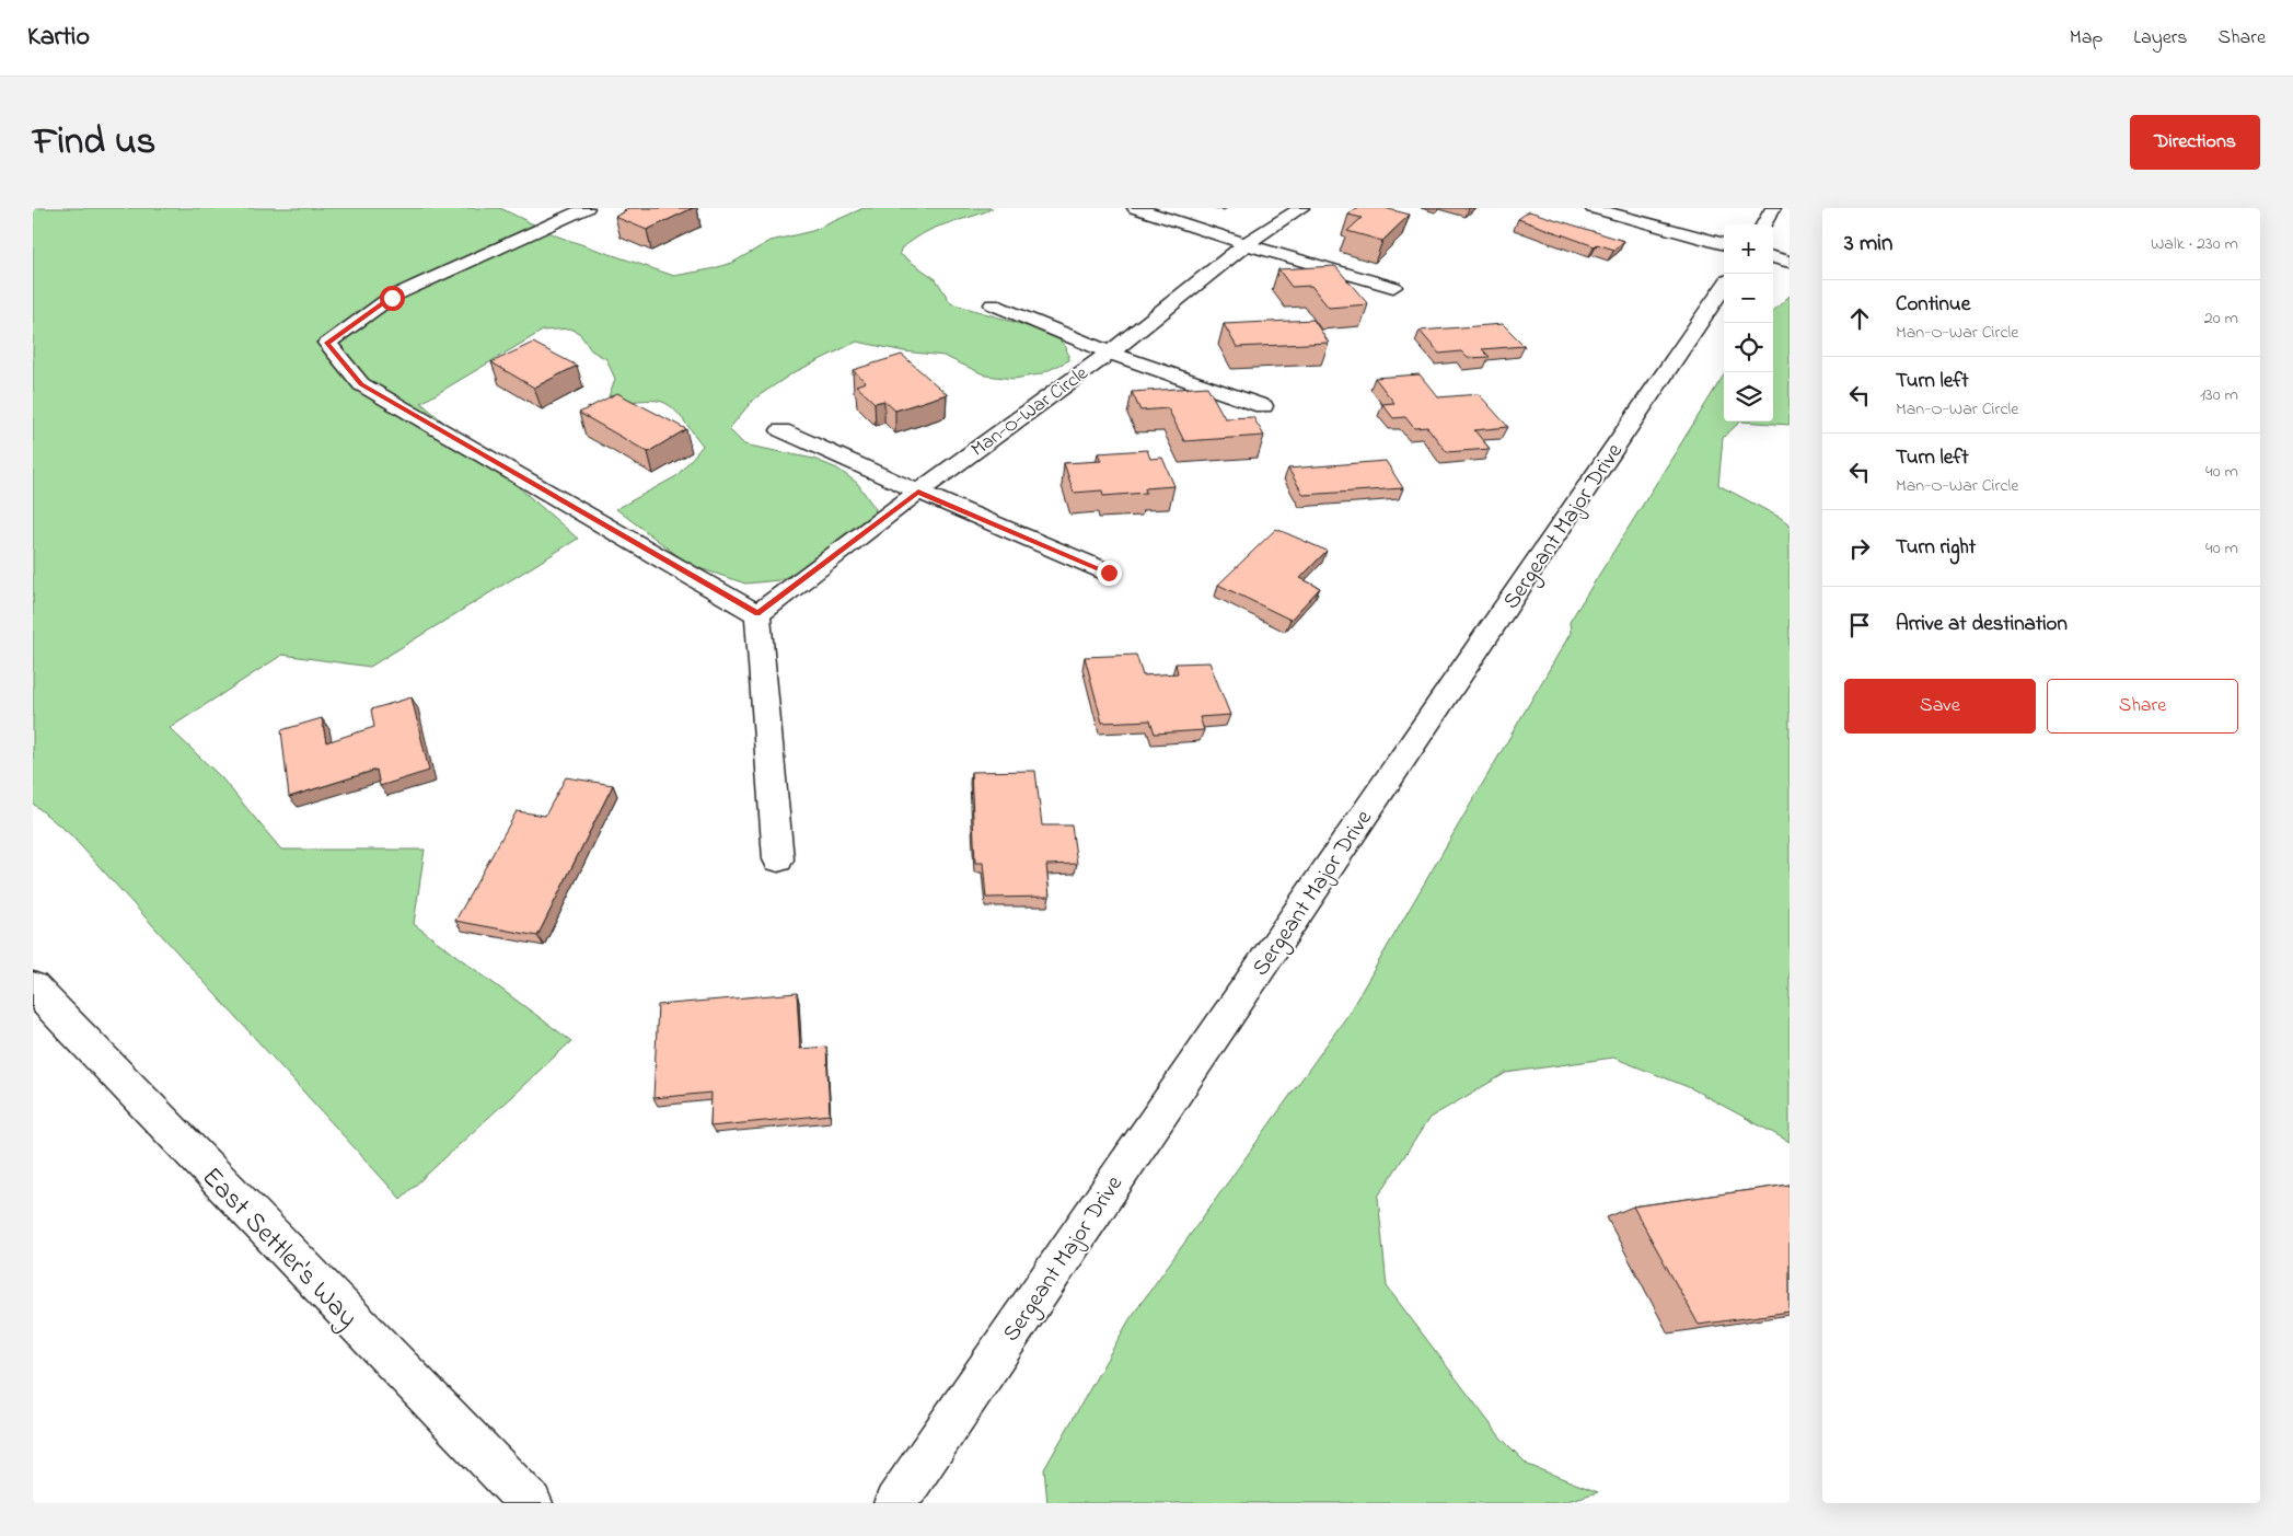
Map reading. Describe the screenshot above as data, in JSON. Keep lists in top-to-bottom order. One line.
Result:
{"streets":{"street":["Man-O-War Circle","Sergeant Major Drive","East Settler's Way"]},"page":{"header":"Kartio","nav":["Map","Layers","Share"],"title":"Find us","buttons":["Directions",["Save","Share"]],"heading":["3 min","Walk · 230 m"],"map_buttons":["+","−"],"list":[["Continue","Man-O-War Circle","20 m"],["Turn left","Man-O-War Circle","130 m"],["Turn left","Man-O-War Circle","40 m"],["Turn right","40 m"],"Arrive at destination"]}}
